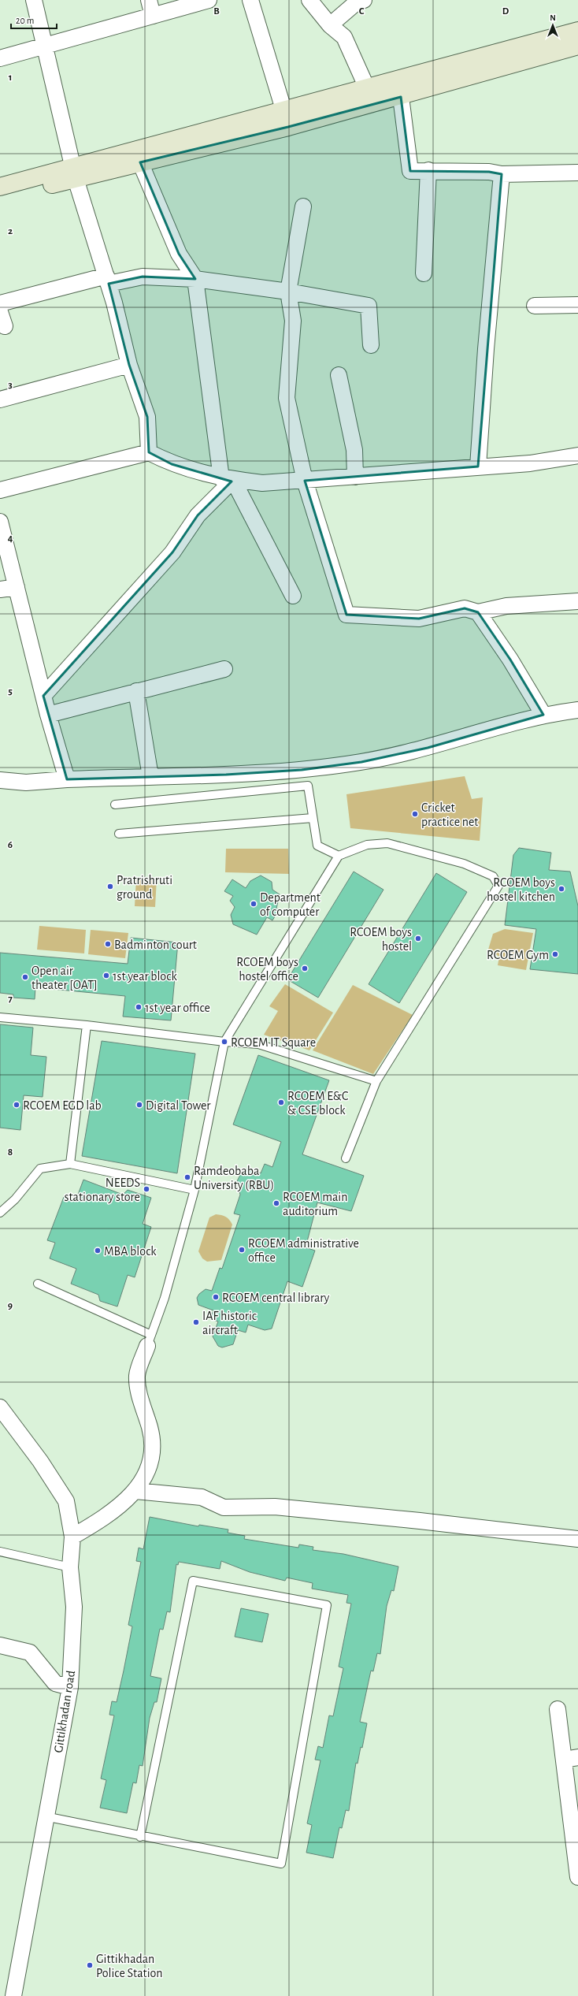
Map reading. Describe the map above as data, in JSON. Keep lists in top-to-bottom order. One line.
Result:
{"streets":{"street":["Gittikhadan road"]},"places":["Cricket practice net","Pratrishruti ground","RCOEM boys hostel kitchen","Department of computer","RCOEM boys hostel","Badminton court","RCOEM Gym","RCOEM boys hostel office","1st year block","Open air theater [OAT]","1st year office","RCOEM IT Square","RCOEM E&C & CSE block","RCOEM EGD lab","Digital Tower","Ramdeobaba University (RBU)","NEEDS stationary store","RCOEM main auditorium","RCOEM administrative office","MBA block","RCOEM central library","IAF historic aircraft","Gittikhadan Police Station"],"scale_bar":"20 m","north":"top","grid":{"columns":["B","C","D"],"rows":["1","2","3","4","5","6","7","8","9"]}}
